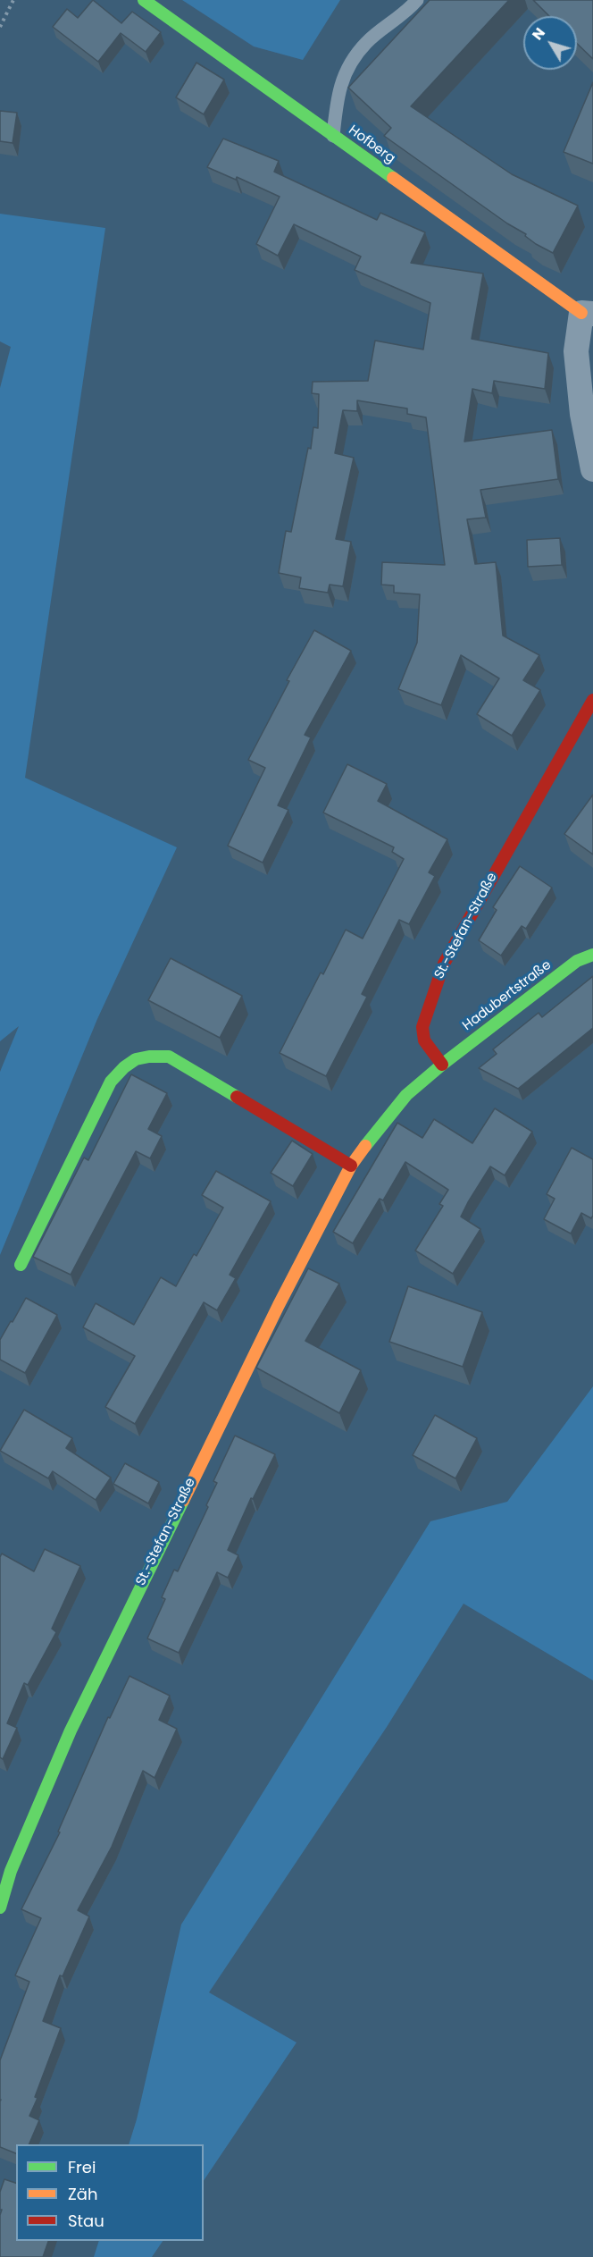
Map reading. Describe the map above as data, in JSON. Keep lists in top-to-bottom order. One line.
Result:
{"streets":{"street":["Hofberg","St.-Stefan-Straße","Hadubertstraße"]},"crossings":[["St.-Stefan-Straße","Hadubertstraße"]],"legend":["Frei","Zäh","Stau"],"north":"top left"}
